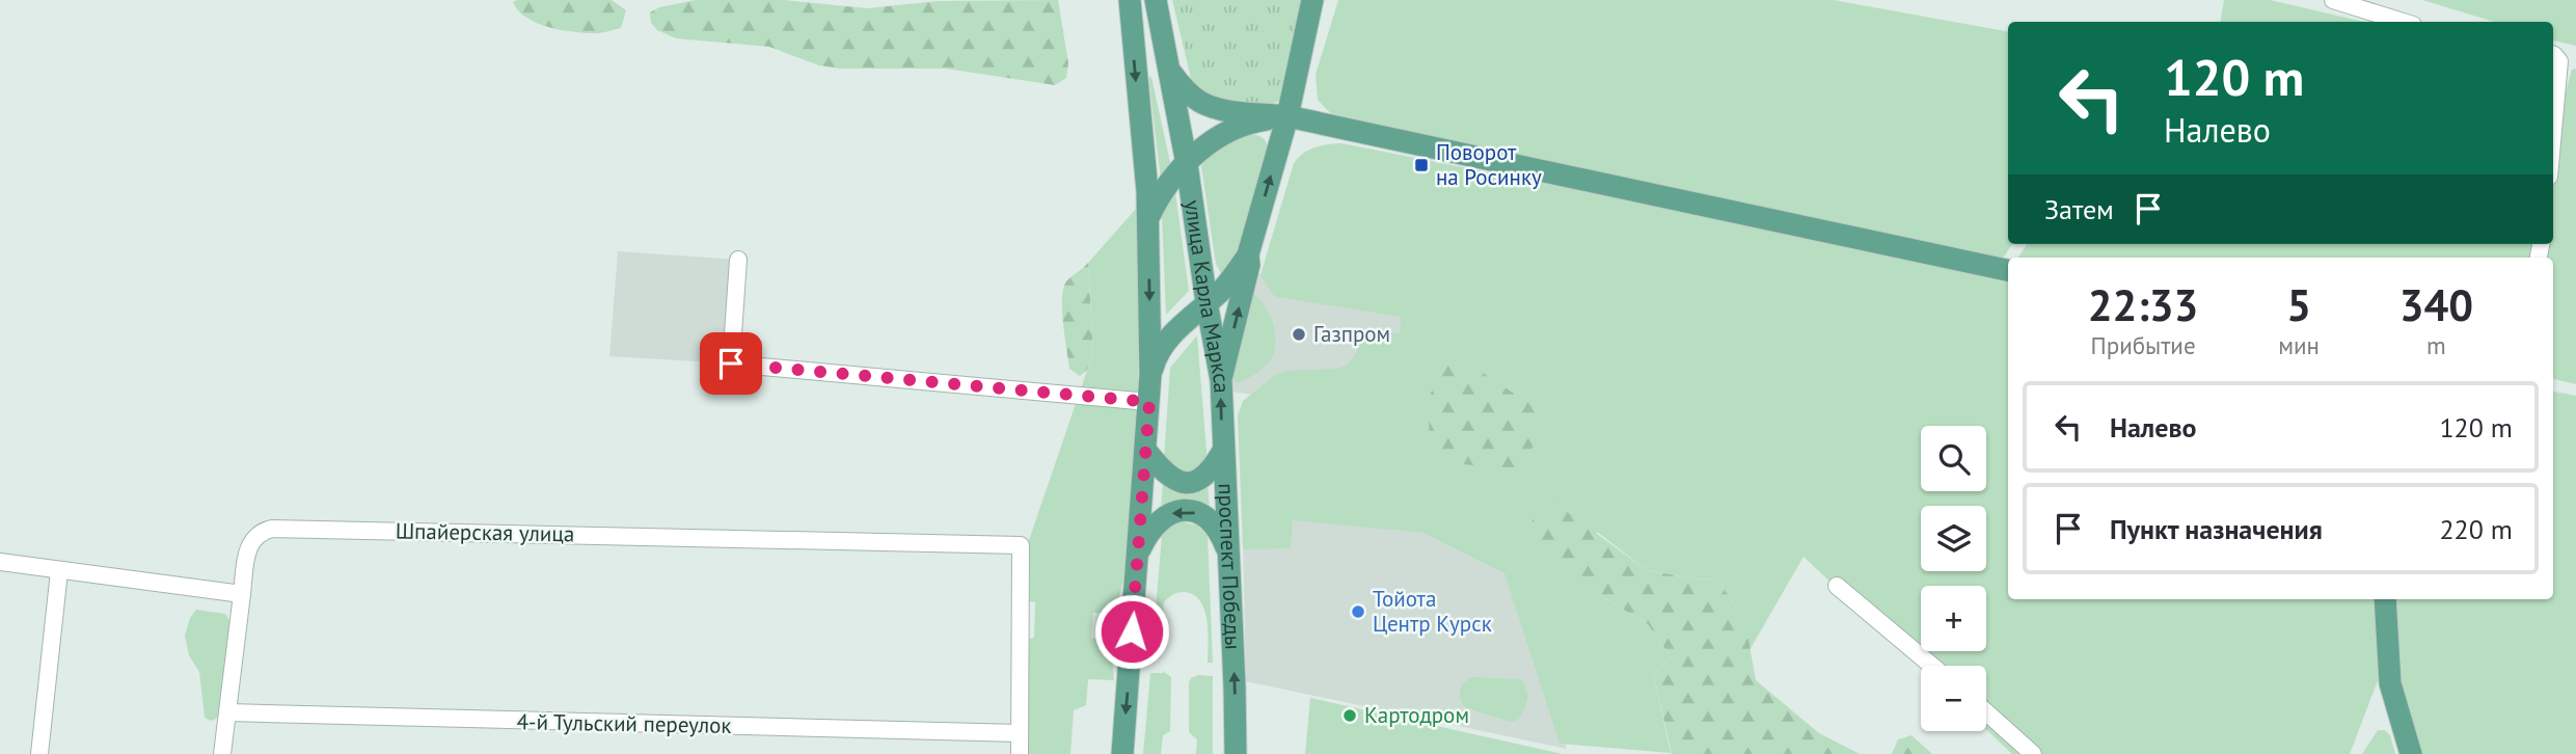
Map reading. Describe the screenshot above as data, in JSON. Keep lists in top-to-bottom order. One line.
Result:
{"streets":{"main road":["улица Карла Маркса","проспект Победы"],"street":["Шпайерская улица","4-й Тульский переулок"]},"crossings":[["улица Карла Маркса","проспект Победы"],["Шпайерская улица","4-й Тульский переулок"]],"places":{"transit":["Поворот на Росинку"],"other":["Газпром","Тойота Центр Курск","Картодром"]},"page":{"turn":["120 m","Налево"],"then":"Затем","eta":["22:33","Прибытие","5","мин","340","m"],"list":[{"name":"Налево","value":"120 m"},{"name":"Пункт назначения","value":"220 m"}],"map_buttons":["+","−"]}}
